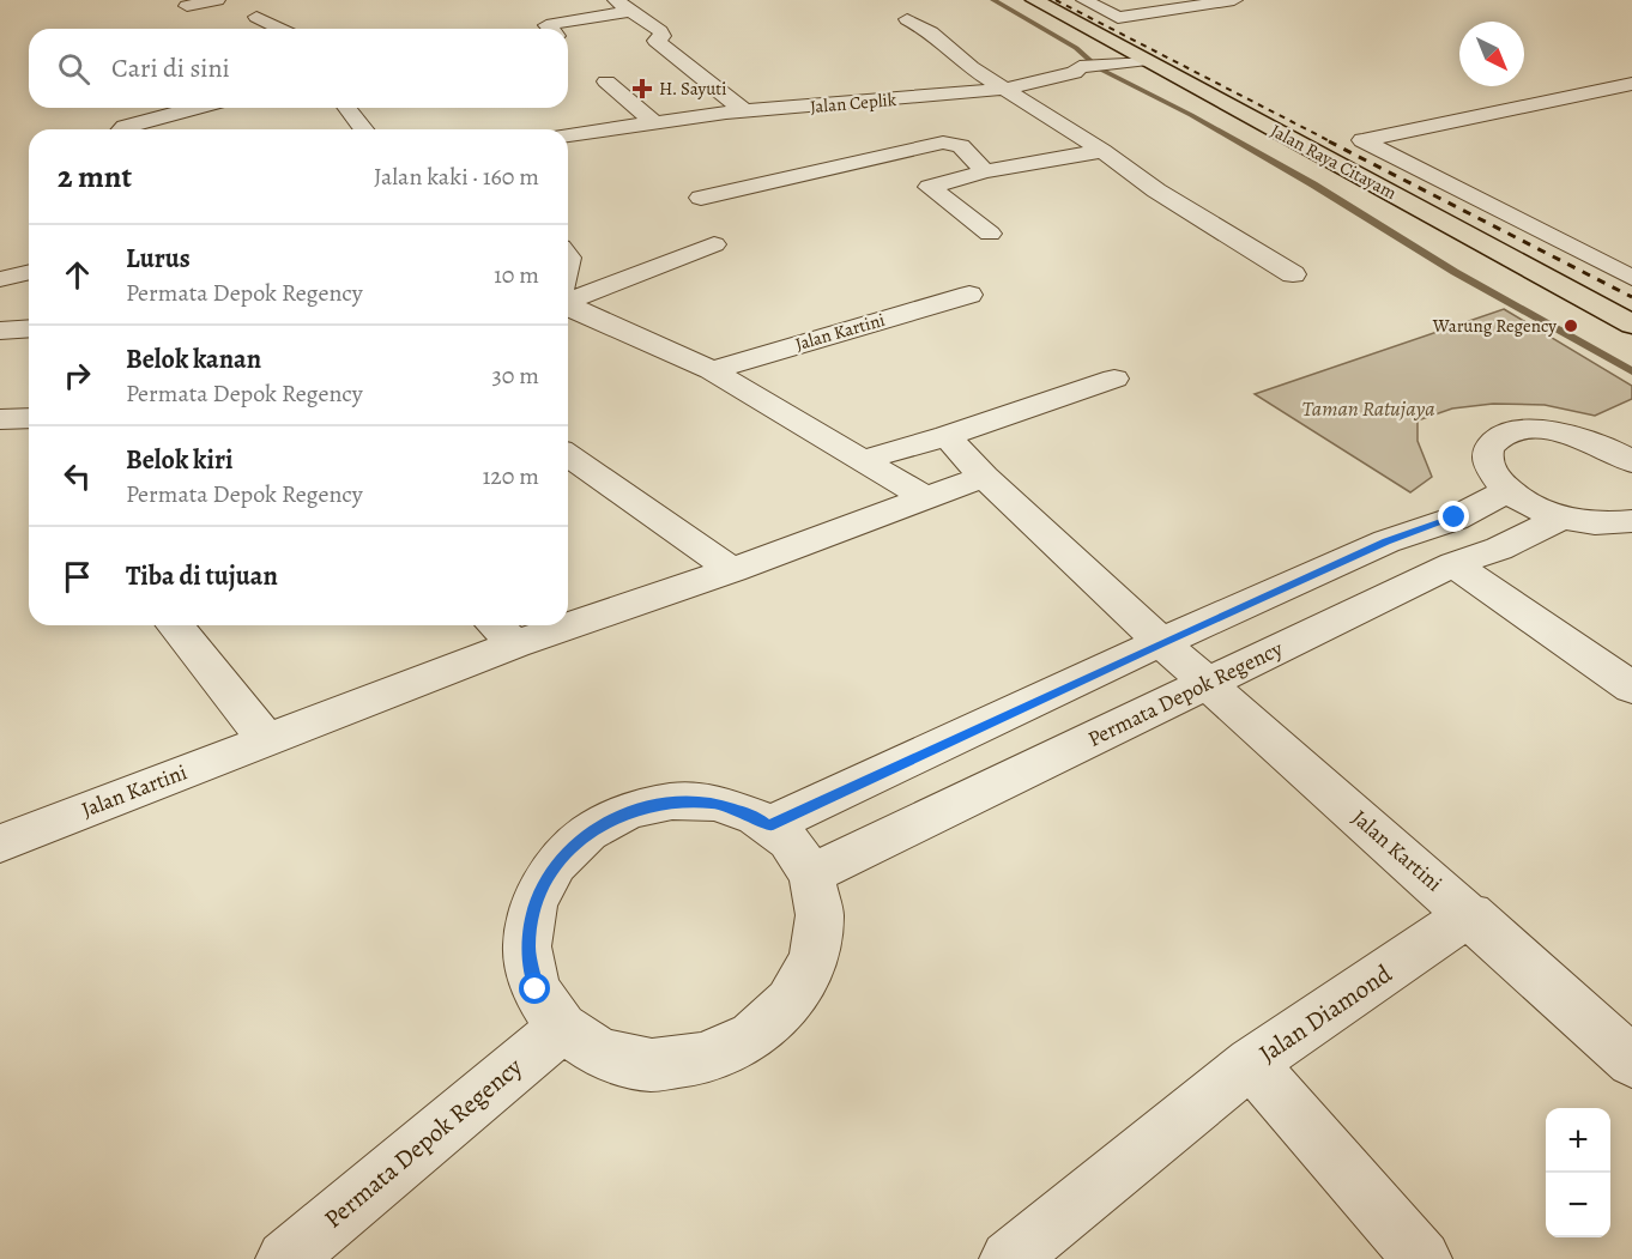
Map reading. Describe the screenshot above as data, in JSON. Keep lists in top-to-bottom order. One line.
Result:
{"streets":{"main road":["Jalan Raya Citayam"],"street":["Jalan Ceplik","Jalan Kartini","Permata Depok Regency","Jalan Diamond"]},"crossings":[["Jalan Ceplik","Jalan Raya Citayam"],["Jalan Kartini","Permata Depok Regency"],["Jalan Kartini","Jalan Diamond"]],"parks":["Taman Ratujaya"],"places":{"health":["H. Sayuti"],"other":["Warung Regency"]},"north":"bottom right","page":{"search":"Cari di sini","heading":["2 mnt","Jalan kaki · 160 m"],"list":[["Lurus","Permata Depok Regency","10 m"],["Belok kanan","Permata Depok Regency","30 m"],["Belok kiri","Permata Depok Regency","120 m"],"Tiba di tujuan"],"map_buttons":["+","−"]}}
